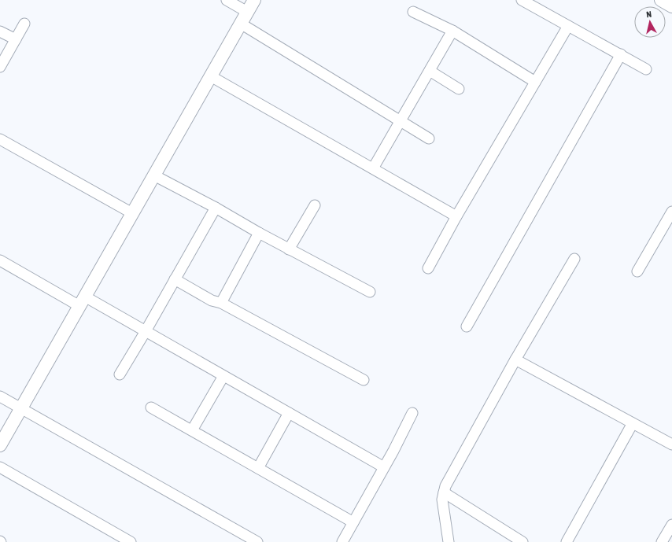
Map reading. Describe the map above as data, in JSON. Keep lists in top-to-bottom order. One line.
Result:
{"north":"top"}
